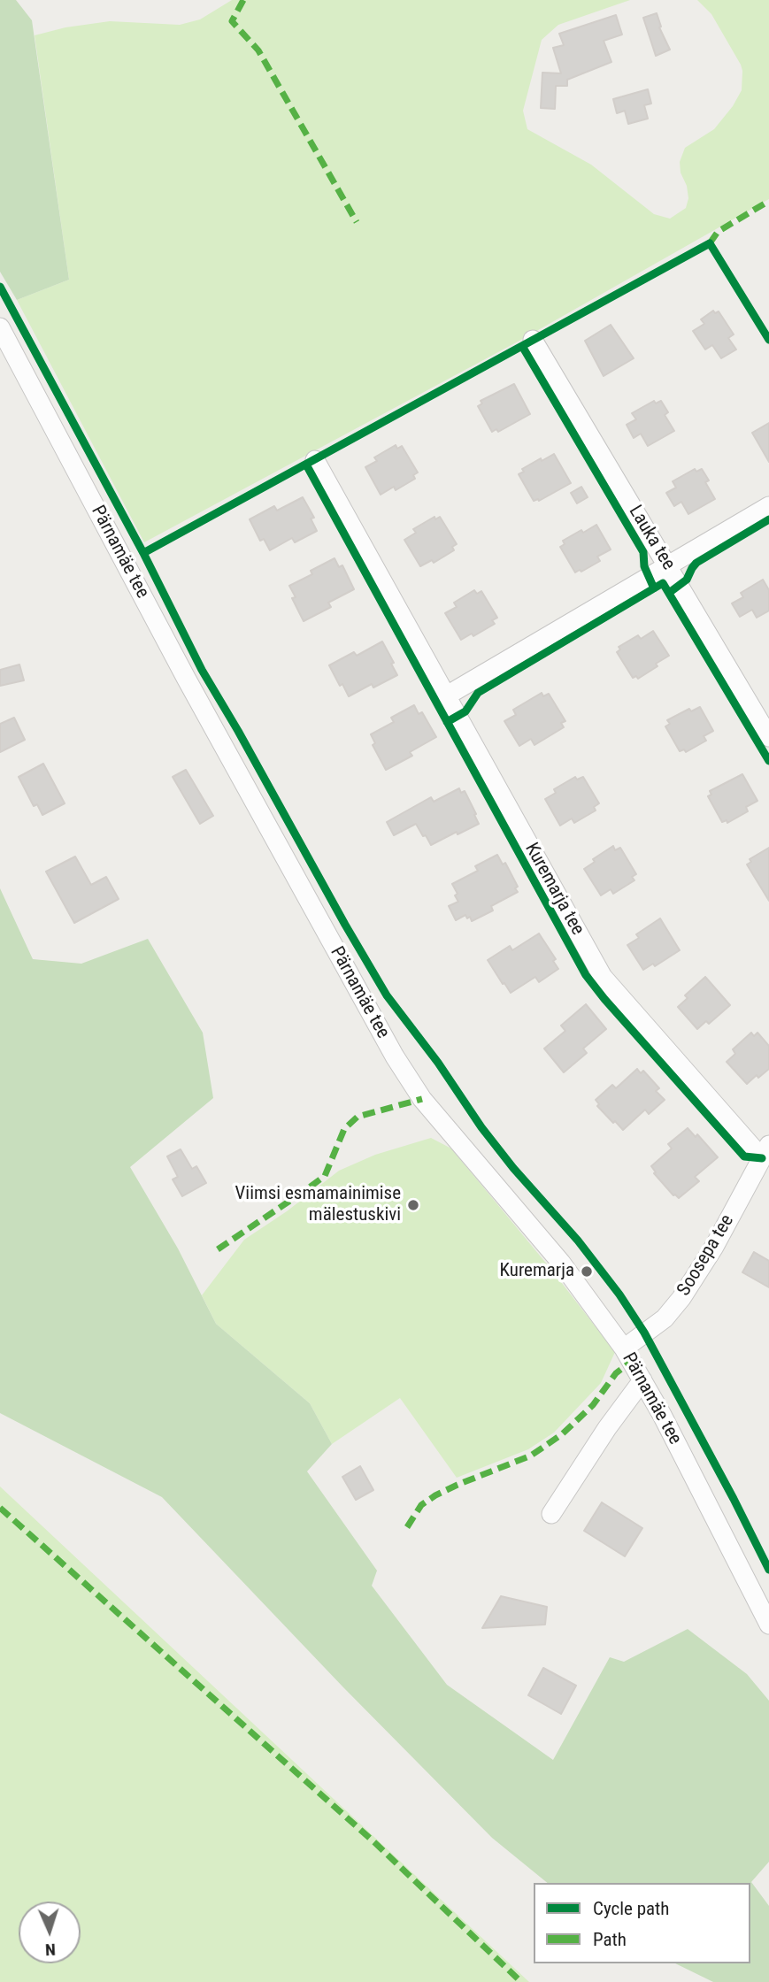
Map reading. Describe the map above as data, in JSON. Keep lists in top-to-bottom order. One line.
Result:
{"streets":{"street":["Lauka tee","Pärnamäe tee","Kuremarja tee","Soosepa tee"]},"crossings":[["Pärnamäe tee","Soosepa tee"],["Kuremarja tee","Soosepa tee"]],"places":["Viimsi esmamainimise mälestuskivi","Kuremarja"],"legend":["Cycle path","Path"],"north":"bottom"}
